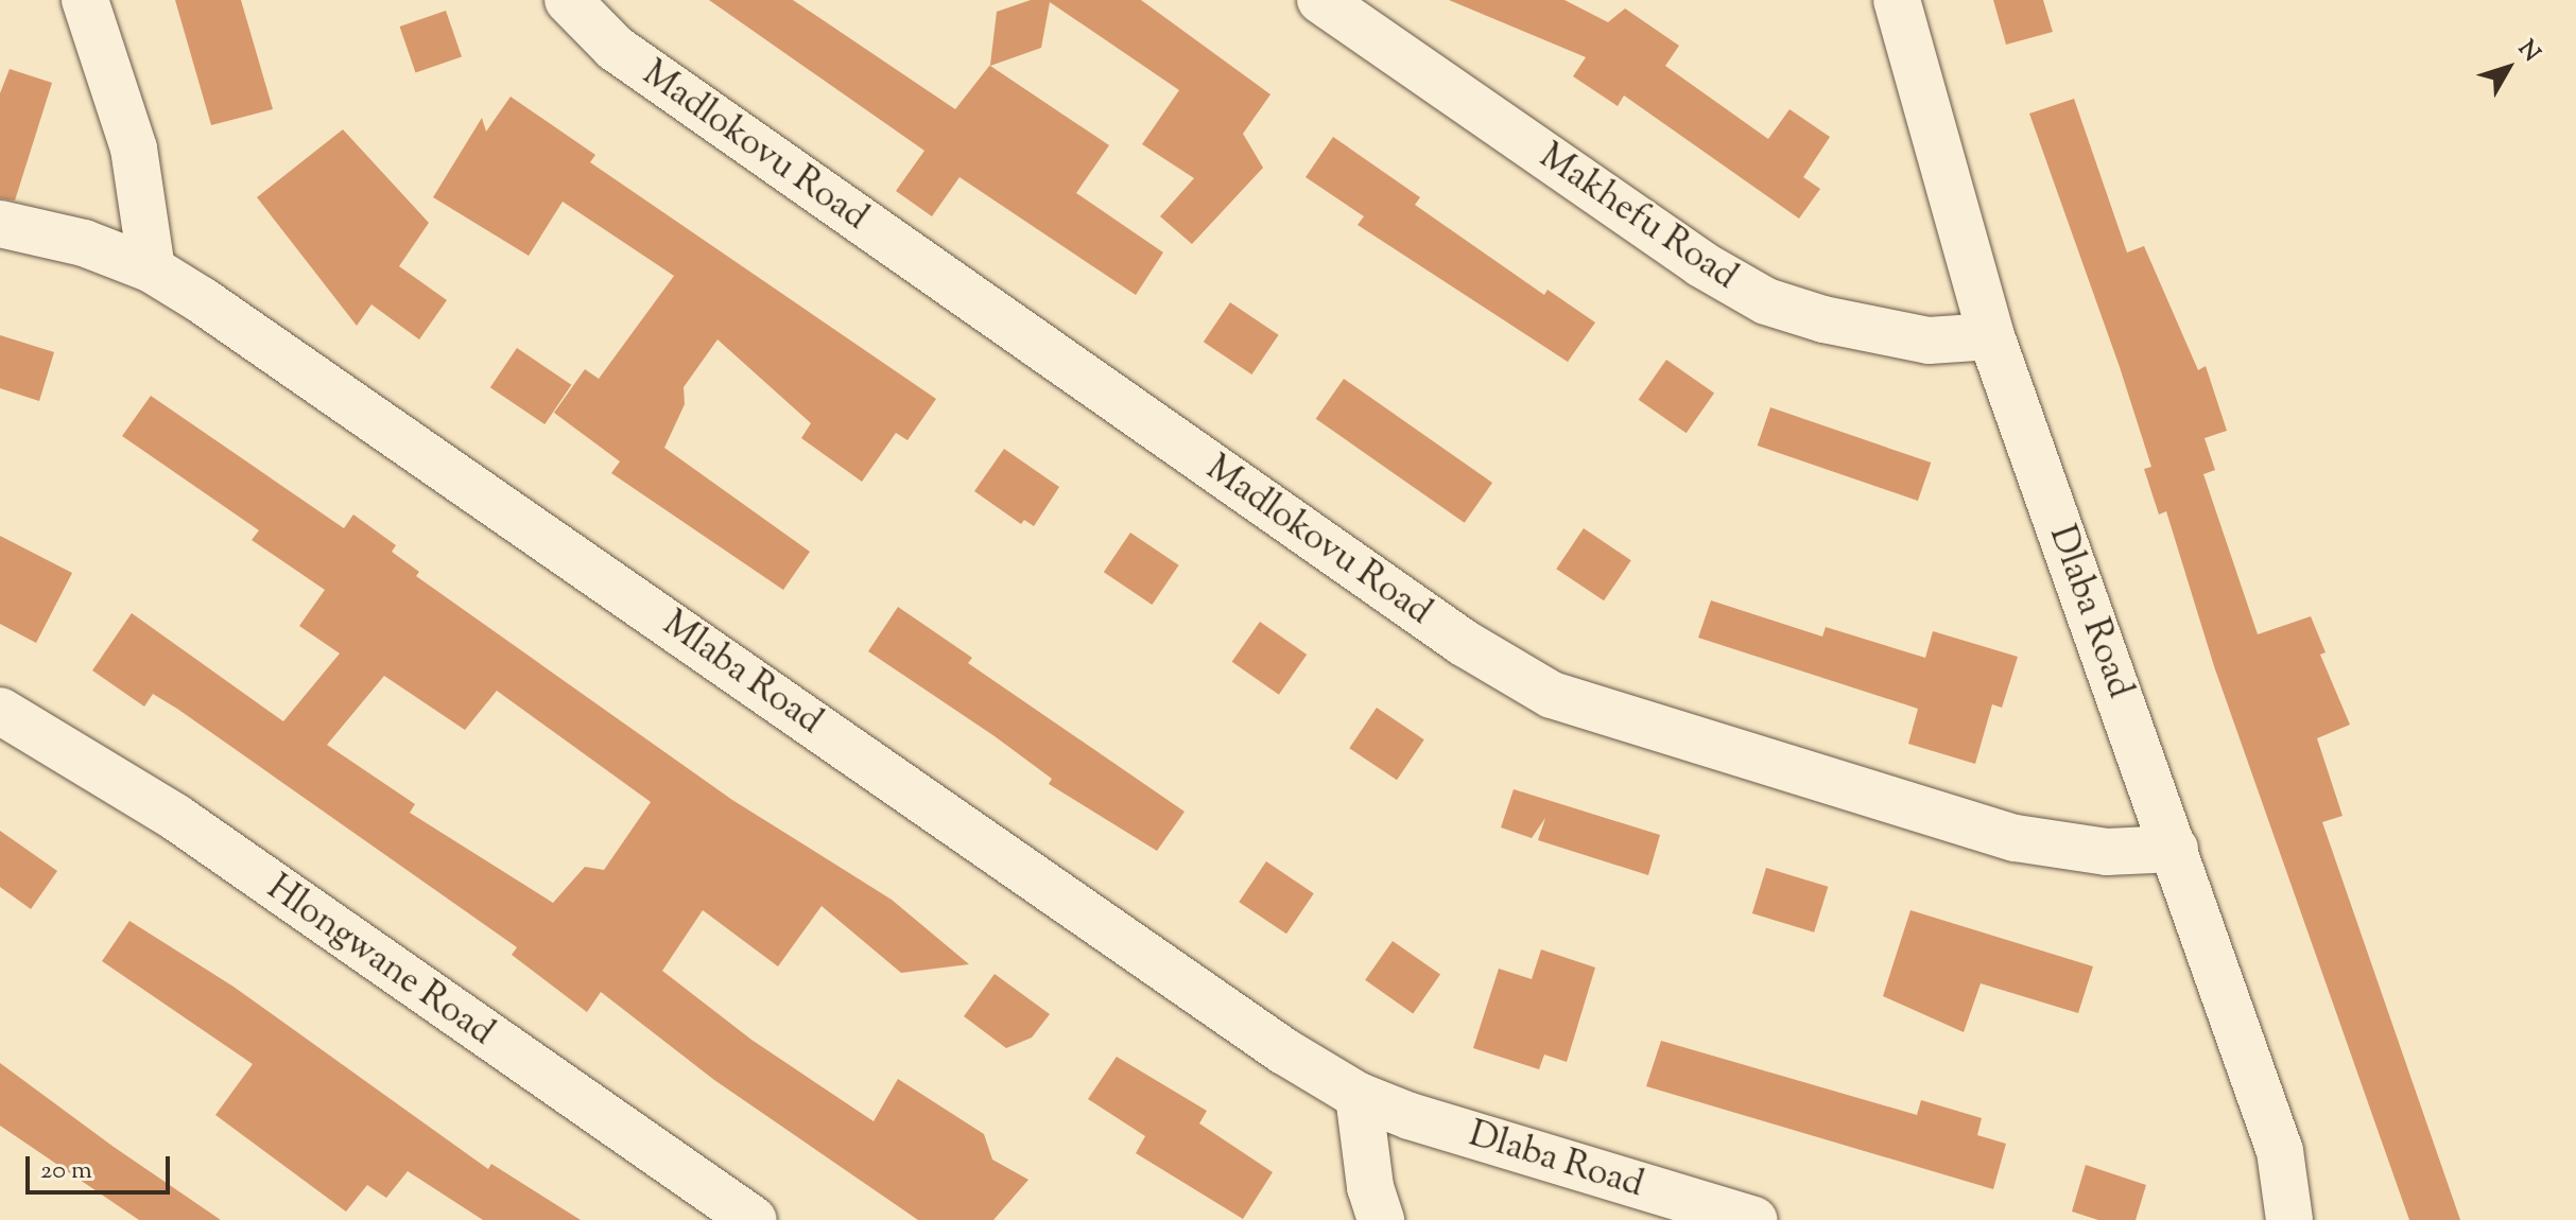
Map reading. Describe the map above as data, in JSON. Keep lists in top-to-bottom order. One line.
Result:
{"streets":{"street":["Madlokovu Road","Makhefu Road","Dlaba Road","Mlaba Road","Hlongwane Road"]},"crossings":[["Madlokovu Road","Dlaba Road"],["Makhefu Road","Dlaba Road"],["Dlaba Road","Mlaba Road"]],"scale_bar":"20 m","north":"top right"}
